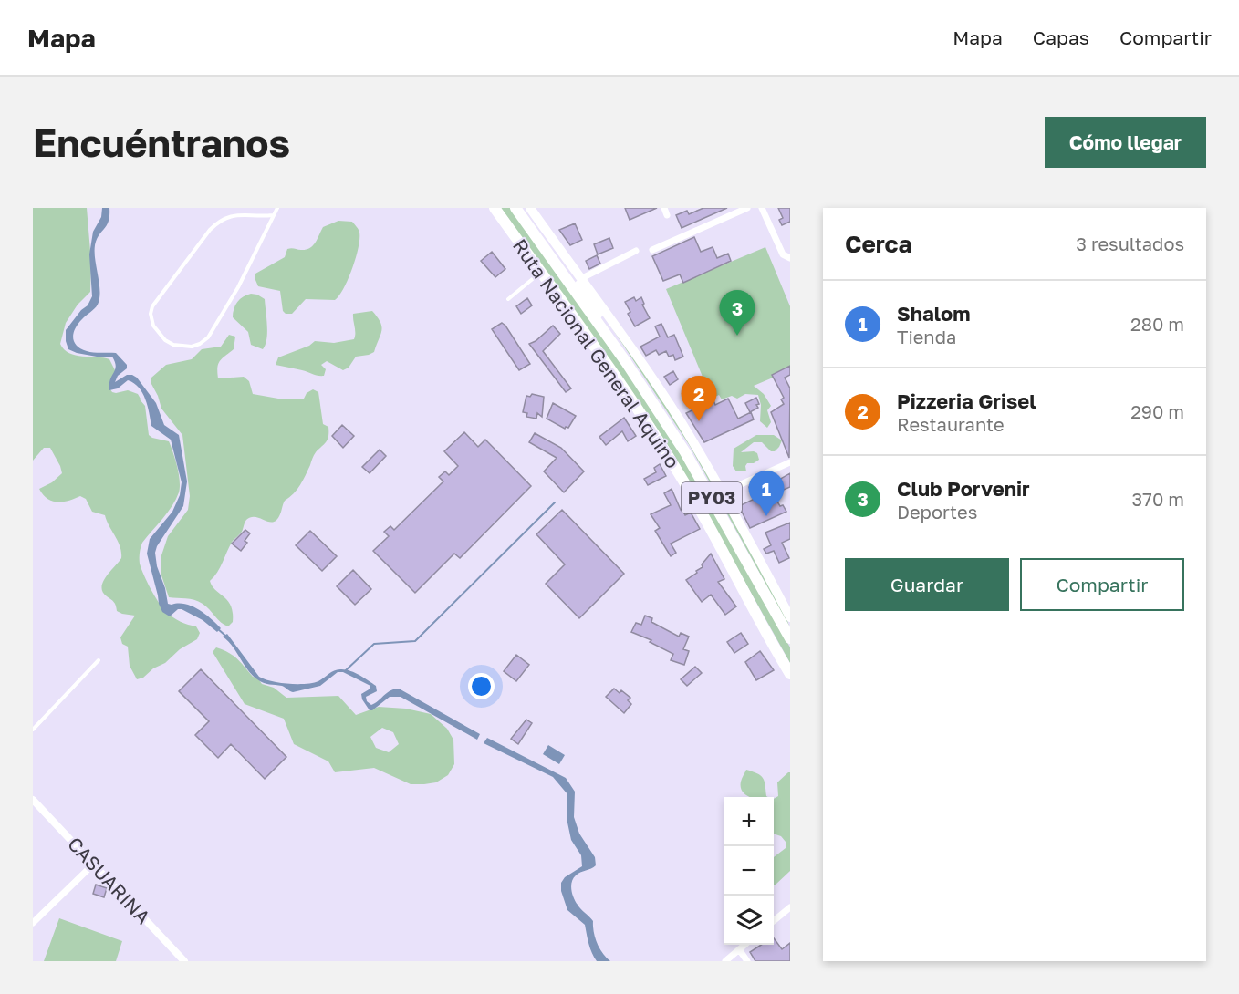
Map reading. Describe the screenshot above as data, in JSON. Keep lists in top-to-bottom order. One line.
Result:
{"streets":{"highway":["Ruta Nacional General Aquino","PY03"],"street":["CASUARINA"]},"page":{"header":"Mapa","nav":["Mapa","Capas","Compartir"],"buttons":["Cómo llegar",["Guardar","Compartir"]],"title":"Encuéntranos","heading":["Cerca","3 resultados"],"list":[{"mark":"1","name":"Shalom","note":"Tienda","value":"280 m"},{"mark":"2","name":"Pizzeria Grisel","note":"Restaurante","value":"290 m"},{"mark":"3","name":"Club Porvenir","note":"Deportes","value":"370 m"}],"pins":["3","2","1"],"map_buttons":["+","−"]}}
